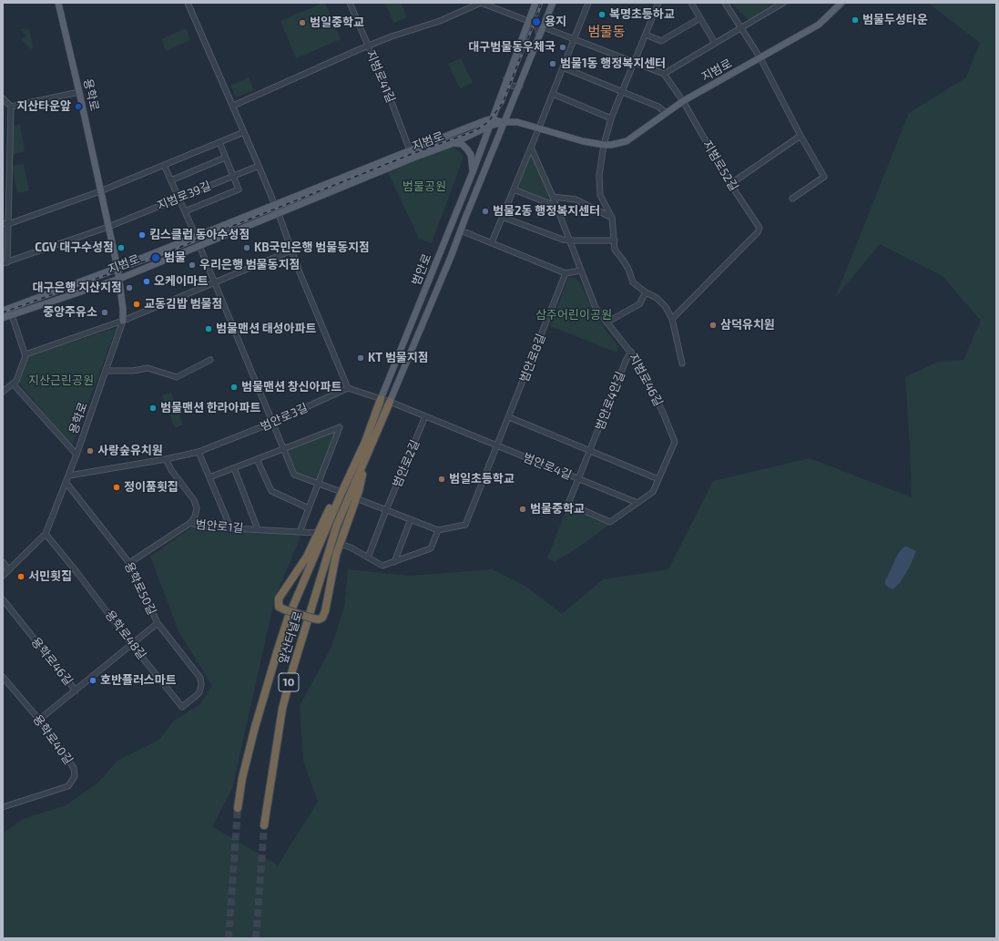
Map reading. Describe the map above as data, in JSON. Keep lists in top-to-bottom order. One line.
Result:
{"streets":{"highway":["범안로","앞산터널로","10"],"main road":["지범로","용학로"],"street":["지범로41길","지범로52길","지범로39길","범안로8길","지범로46길","범안로4안길","범안로3길","범안로2길","범안로4길","범안로1길","용학로50길","용학로48길","용학로46길","용학로40길"]},"crossings":[["지범로","용학로"],["지범로","지범로52길"],["지범로","범안로"],["용학로","지범로39길"],["용학로","범안로3길"],["용학로","용학로50길"],["용학로","용학로48길"],["범안로","범안로4길"],["범안로","앞산터널로"],["범안로8길","범안로4길"],["지범로46길","범안로4안길"],["범안로4안길","범안로4길"],["범안로2길","범안로4길"],["범안로1길","용학로50길"],["용학로50길","용학로48길"],["용학로50길","용학로46길"],["용학로48길","용학로46길"]],"districts":["범물동"],"parks":["범물공원","삼주어린이공원","지산근린공원"],"places":["복명초등하교","범물두성타운","용지","범일중학교","대구범물동우체국","범물1동 행정복지센터","지산타운앞","범물2동 행정복지센터","킴스클럽 동아수성점","CGV 대구수성점","KB국민은행 범물동지점","범물","우리은행 범물동지점","오케이마트","대구은행 지산지점","교동김밥 범물점","중앙주유소","삼덕유치원","범물맨션 태성아파트","KT 범물지점","범물맨션 창신아파트","범물맨션 한라아파트","사랑숲유치원","범일초등학교","정이품횟집","범물중학교","서민횟집","호반플러스마트"]}
